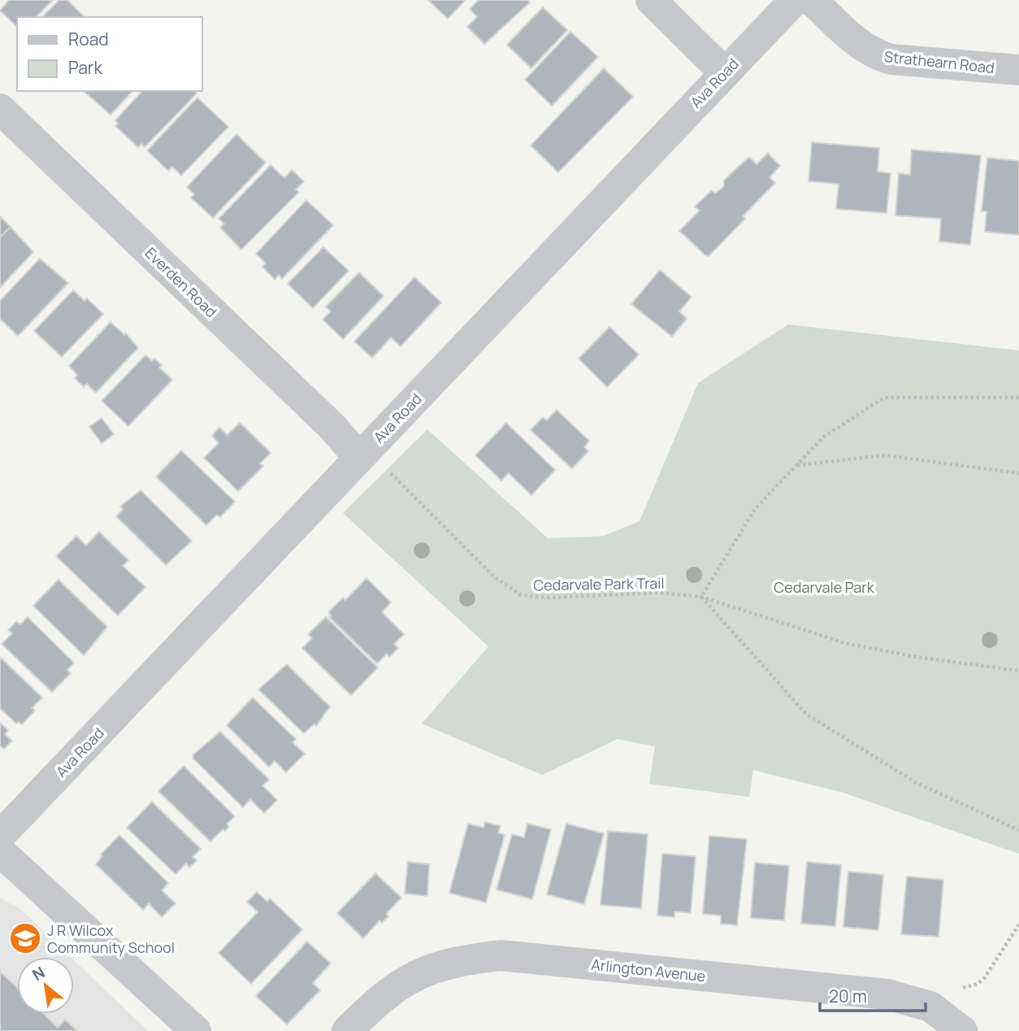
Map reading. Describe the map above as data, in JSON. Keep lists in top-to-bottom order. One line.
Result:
{"streets":{"street":["Strathearn Road","Ava Road","Everden Road","Arlington Avenue"],"path":["Cedarvale Park Trail"]},"crossings":[["Ava Road","Everden Road"],["Ava Road","Cedarvale Park Trail"],["Everden Road","Cedarvale Park Trail"]],"parks":["Cedarvale Park"],"places":{"school or university":["J R Wilcox Community School"]},"legend":["Road","Park"],"scale_bar":"20 m","north":"top left"}
